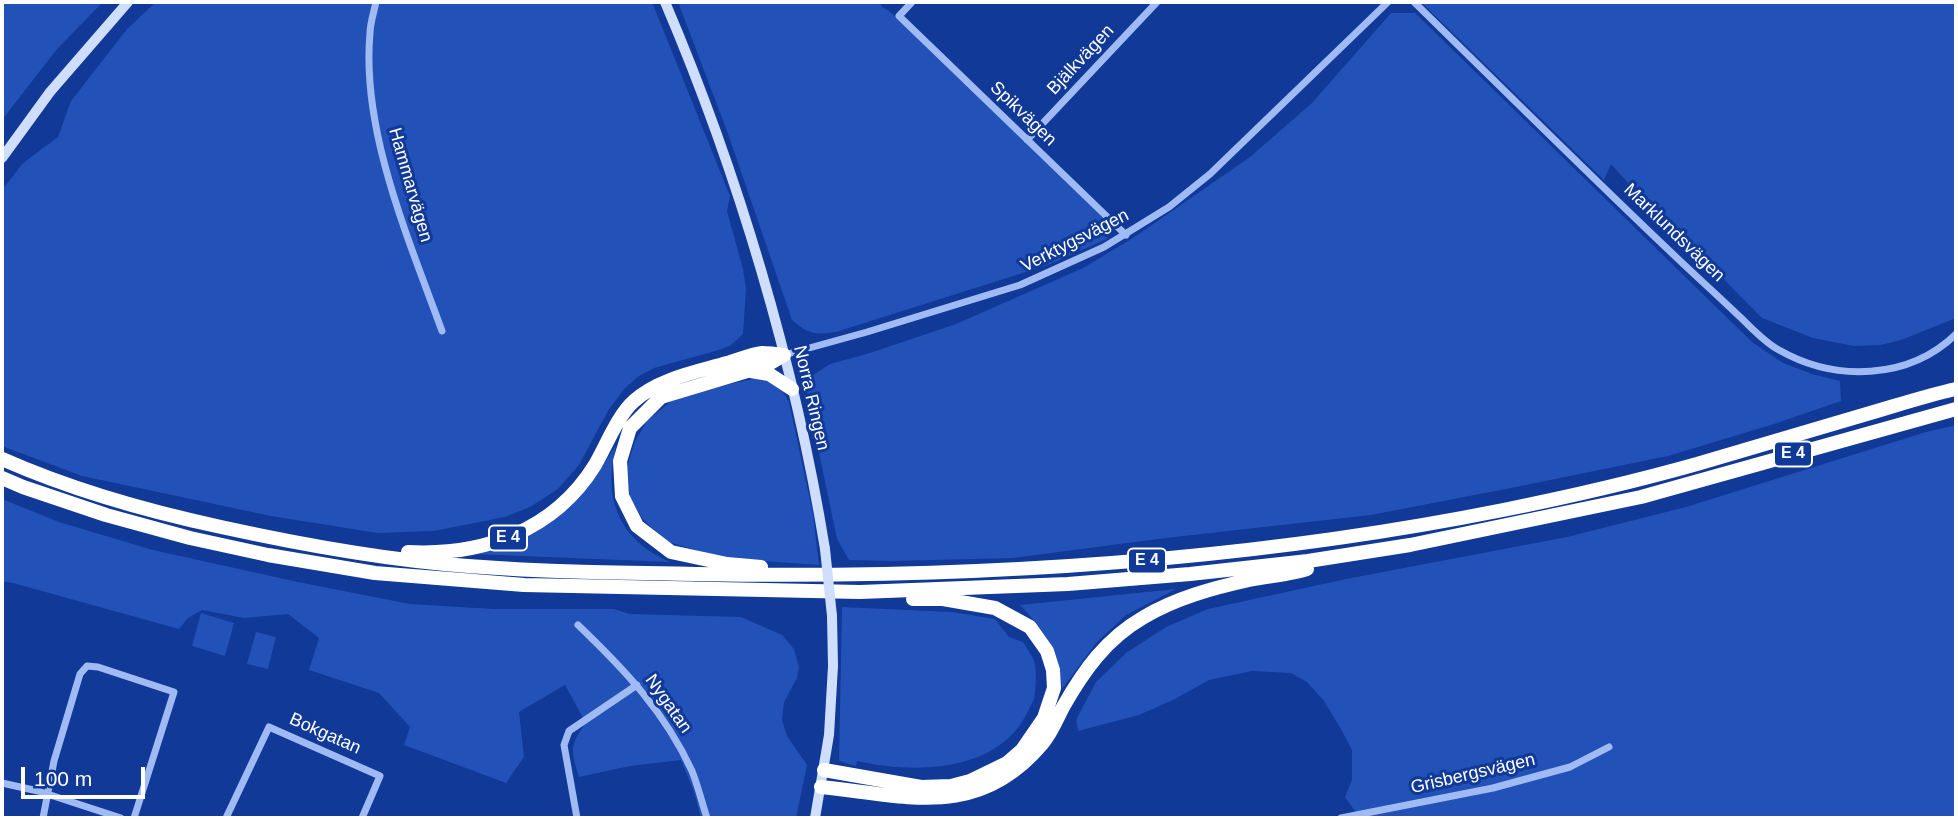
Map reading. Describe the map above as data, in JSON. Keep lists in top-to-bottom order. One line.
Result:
{"streets":{"highway":["E 4"],"main road":["Norra Ringen"],"street":["Bjälkvägen","Spikvägen","Hammarvägen","Marklundsvägen","Verktygsvägen","Nygatan","Bokgatan","Grisbergsvägen"]},"crossings":[["Bjälkvägen","Spikvägen"],["Spikvägen","Verktygsvägen"],["Verktygsvägen","Norra Ringen"],["Verktygsvägen","E 4"],["Norra Ringen","E 4"]],"scale_bar":"100 m"}
